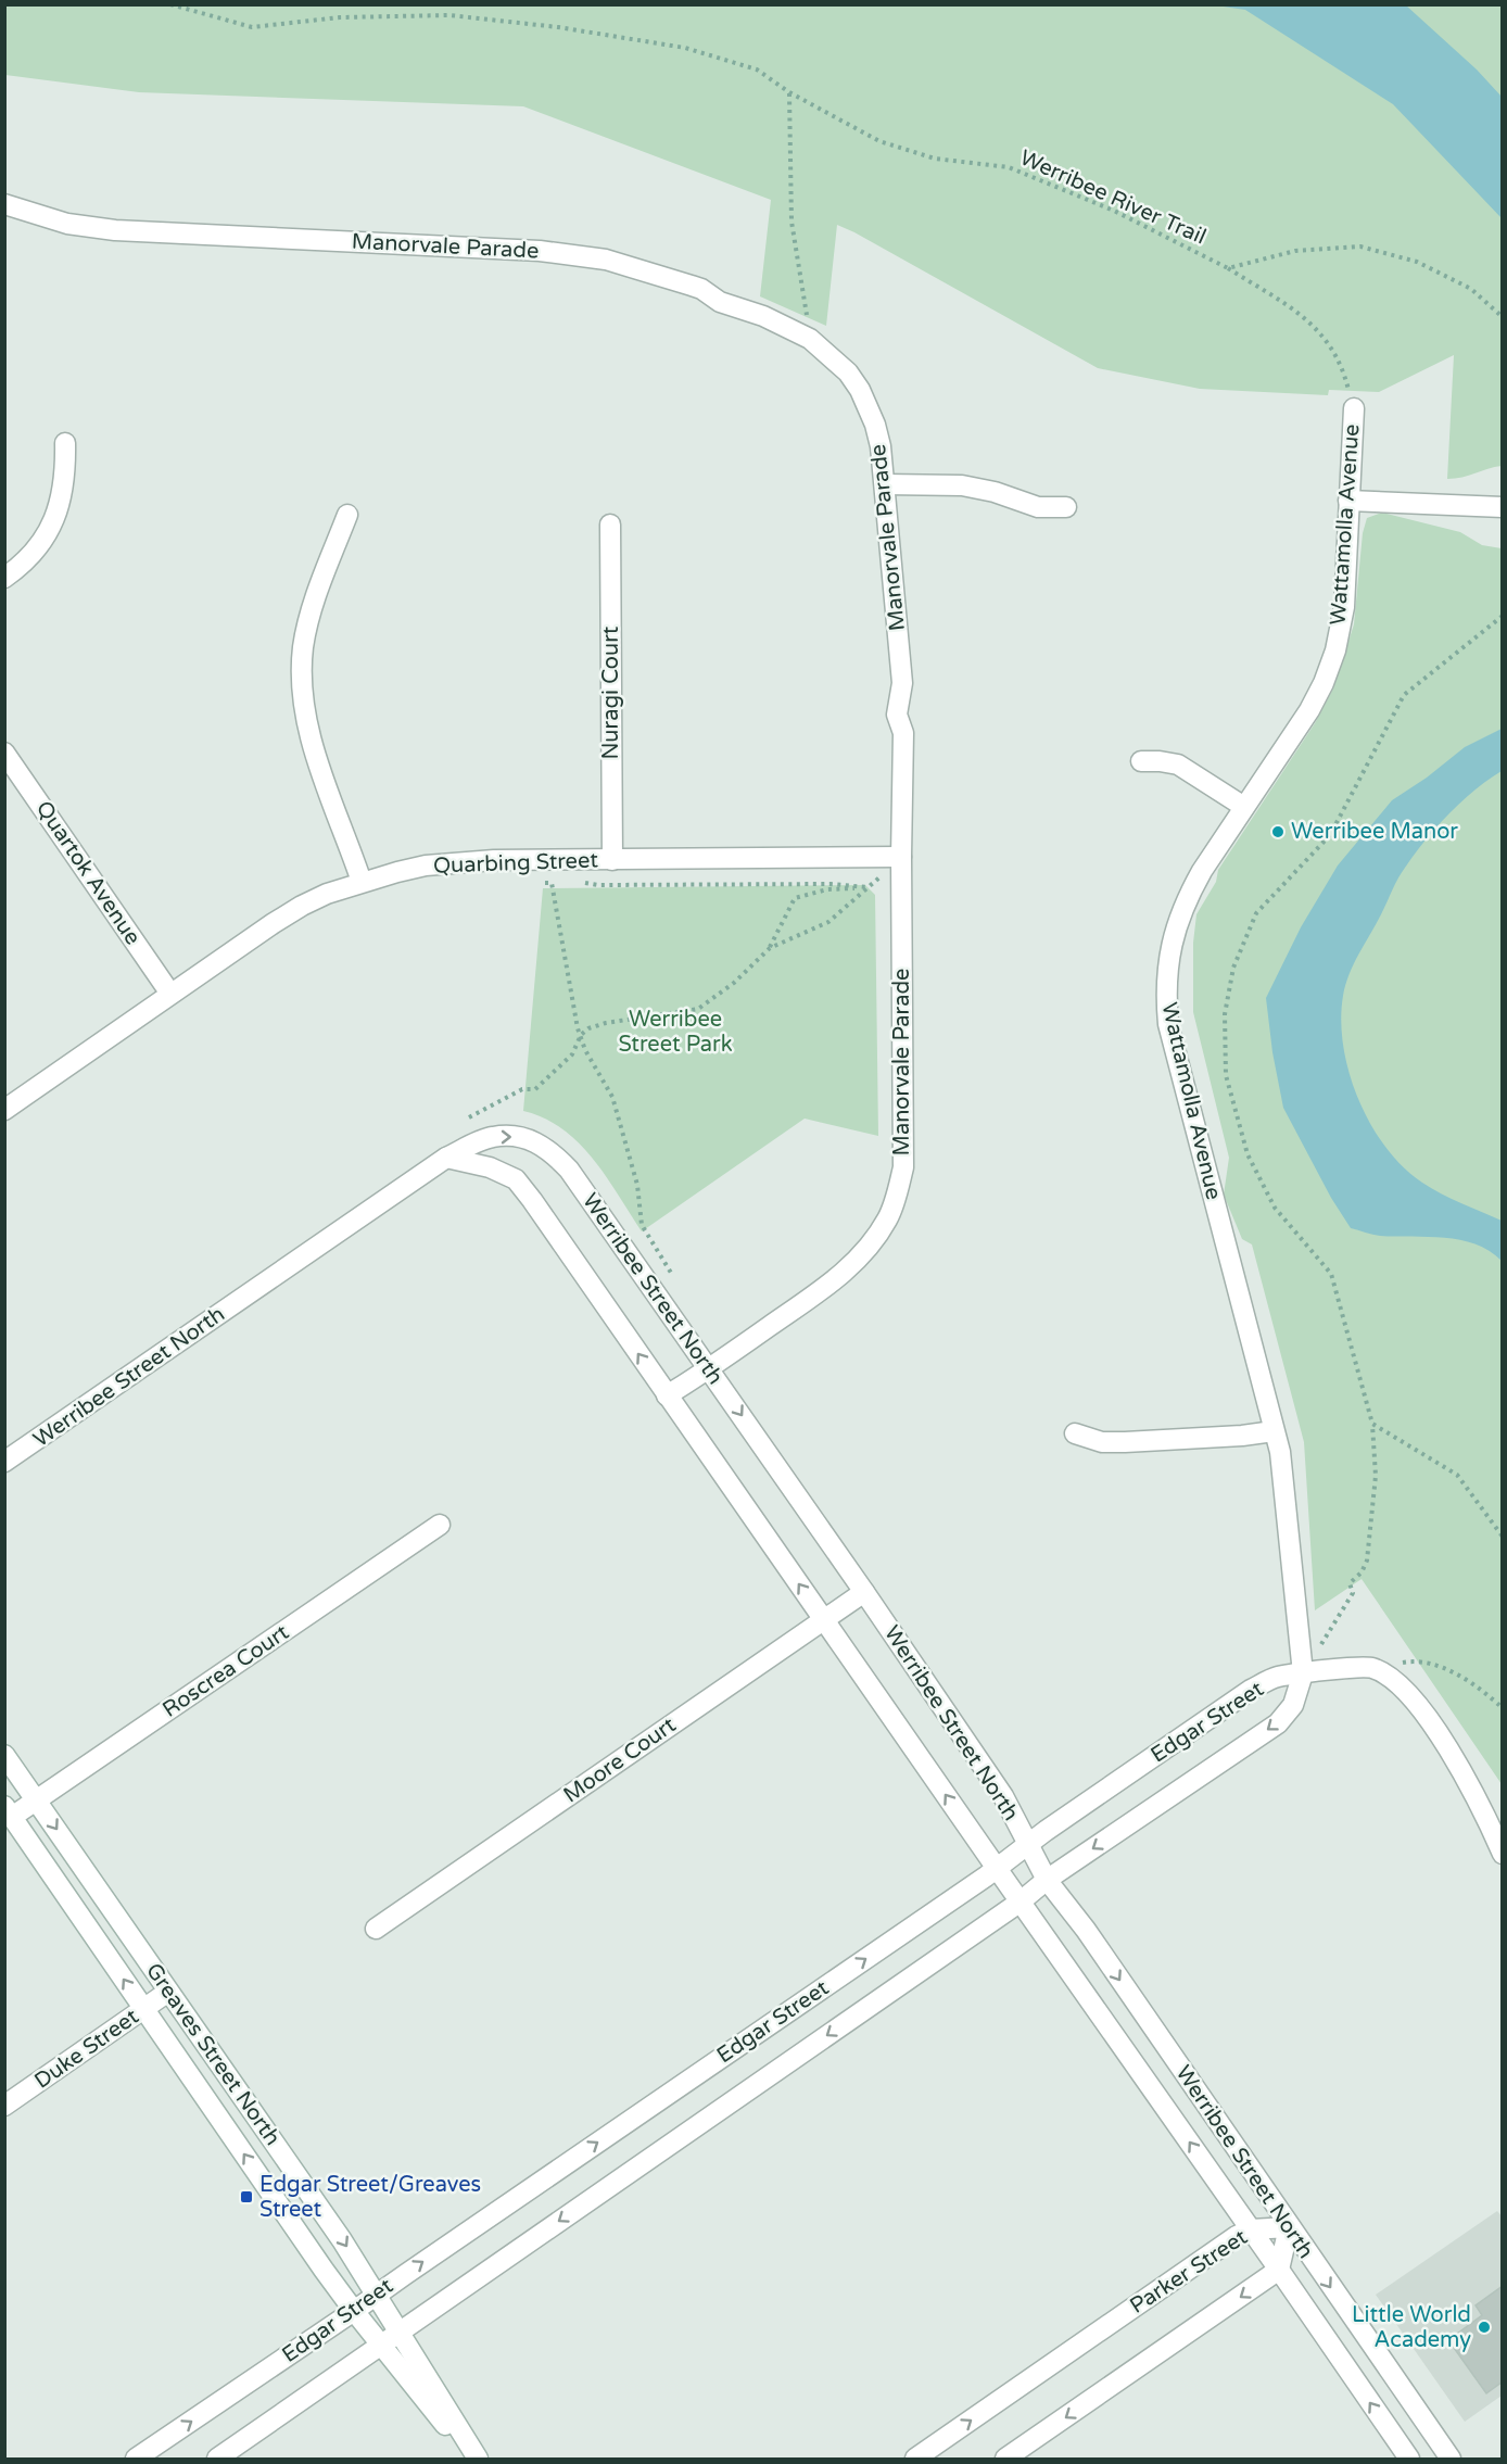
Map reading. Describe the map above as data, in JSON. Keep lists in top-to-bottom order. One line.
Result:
{"streets":{"street":["Manorvale Parade","Wattamolla Avenue","Nuragi Court","Quarbing Street","Quartok Avenue","Werribee Street North","Roscrea Court","Edgar Street","Moore Court","Duke Street","Greaves Street North","Parker Street"],"path":["Werribee River Trail"]},"crossings":[["Werribee River Trail","Wattamolla Avenue"],["Manorvale Parade","Quarbing Street"],["Manorvale Parade","Werribee Street North"],["Wattamolla Avenue","Edgar Street"],["Nuragi Court","Quarbing Street"],["Quarbing Street","Quartok Avenue"],["Werribee Street North","Edgar Street"],["Werribee Street North","Moore Court"],["Werribee Street North","Parker Street"],["Roscrea Court","Greaves Street North"],["Edgar Street","Greaves Street North"],["Duke Street","Greaves Street North"]],"parks":["Werribee Street Park"],"places":{"other":["Werribee Manor","Little World Academy"],"transit":["Edgar Street/Greaves Street"]}}
